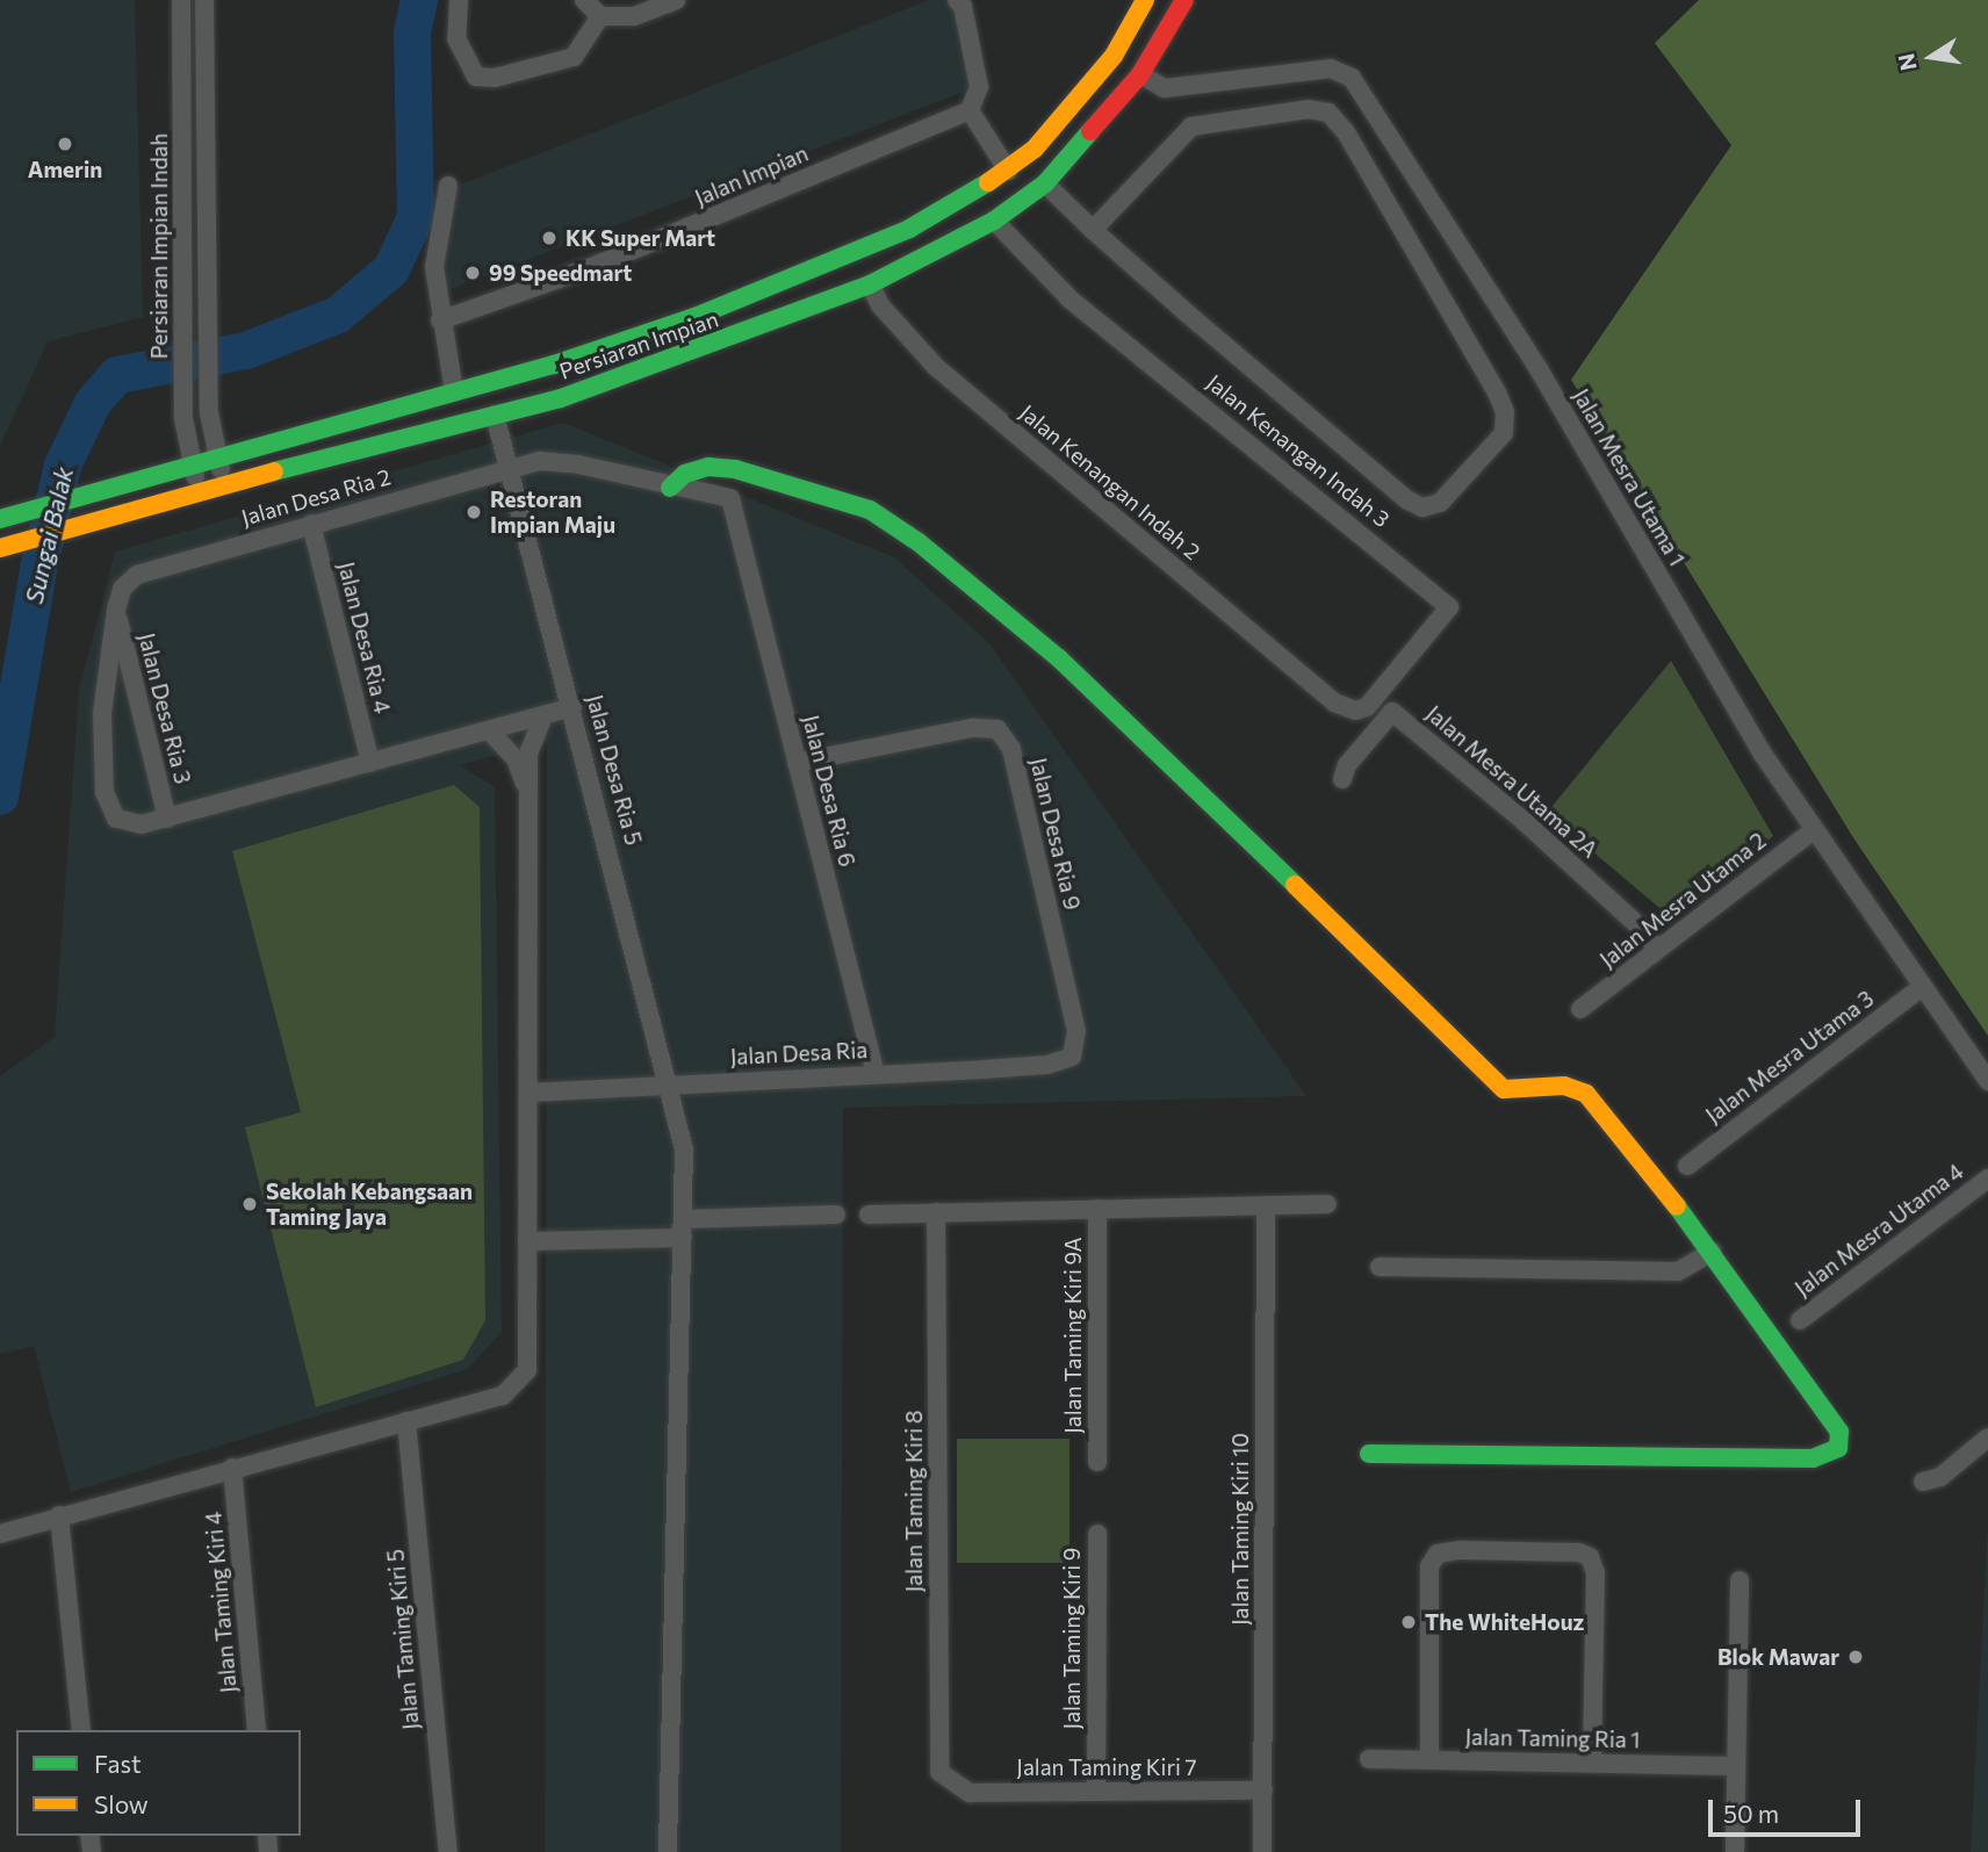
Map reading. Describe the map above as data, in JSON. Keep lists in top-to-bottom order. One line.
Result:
{"streets":{"street":["Jalan Impian","Persiaran Impian Indah","Persiaran Impian","Jalan Kenangan Indah 3","Jalan Mesra Utama 1","Jalan Kenangan Indah 2","Jalan Desa Ria 2","Jalan Desa Ria 4","Jalan Desa Ria 3","Jalan Desa Ria 5","Jalan Mesra Utama 2A","Jalan Desa Ria 6","Jalan Desa Ria 9","Jalan Mesra Utama 2","Jalan Desa Ria","Jalan Mesra Utama 3","Jalan Mesra Utama 4","Jalan Taming Kiri 9A","Jalan Taming Kiri 8","Jalan Taming Kiri 10","Jalan Taming Kiri 4","Jalan Taming Kiri 9","Jalan Taming Kiri 5","Jalan Taming Ria 1","Jalan Taming Kiri 7"]},"crossings":[["Persiaran Impian Indah","Persiaran Impian"],["Persiaran Impian","Jalan Kenangan Indah 3"],["Persiaran Impian","Jalan Mesra Utama 1"],["Persiaran Impian","Jalan Kenangan Indah 2"],["Persiaran Impian","Jalan Desa Ria 5"],["Jalan Kenangan Indah 3","Jalan Kenangan Indah 2"],["Jalan Mesra Utama 1","Jalan Mesra Utama 2"],["Jalan Mesra Utama 1","Jalan Mesra Utama 3"],["Jalan Desa Ria 2","Jalan Desa Ria 4"],["Jalan Desa Ria 2","Jalan Desa Ria 3"],["Jalan Desa Ria 2","Jalan Desa Ria 5"],["Jalan Desa Ria 2","Jalan Desa Ria 6"],["Jalan Desa Ria 5","Jalan Desa Ria"],["Jalan Mesra Utama 2A","Jalan Mesra Utama 2"],["Jalan Desa Ria 6","Jalan Desa Ria 9"],["Jalan Desa Ria 6","Jalan Desa Ria"],["Jalan Desa Ria 9","Jalan Desa Ria"],["Jalan Taming Kiri 8","Jalan Taming Kiri 7"],["Jalan Taming Kiri 10","Jalan Taming Kiri 7"],["Jalan Taming Kiri 9","Jalan Taming Kiri 7"]],"water":["Sungai Balak"],"places":["Amerin","KK Super Mart","99 Speedmart","Restoran Impian Maju","Sekolah Kebangsaan Taming Jaya","The WhiteHouz","Blok Mawar"],"legend":["Fast","Slow"],"scale_bar":"50 m","north":"left"}
